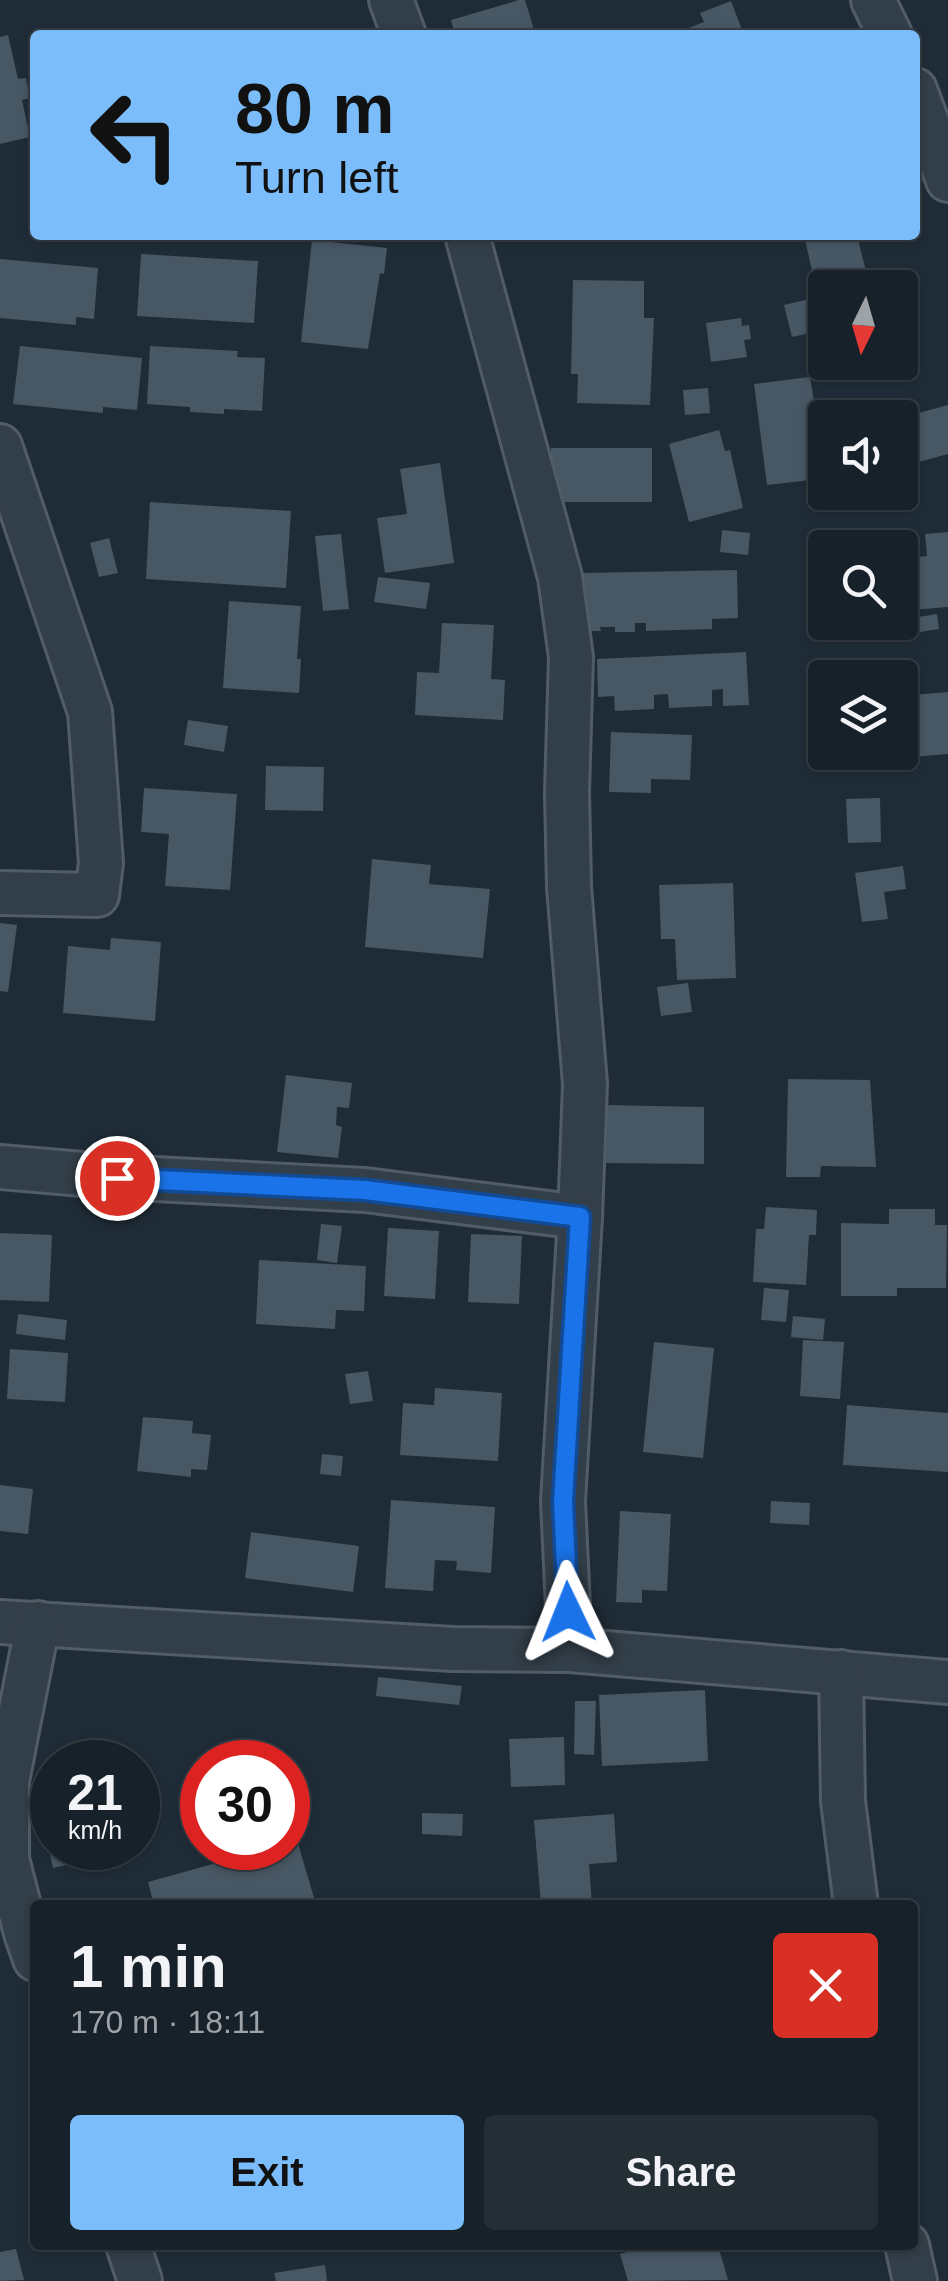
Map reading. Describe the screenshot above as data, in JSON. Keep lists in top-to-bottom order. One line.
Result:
{"north":"bottom","page":{"turn":["80 m","Turn left"],"speed":"21 km/h","limit":"30","heading":["1 min","170 m · 18:11"],"buttons":["Exit","Share"]}}
